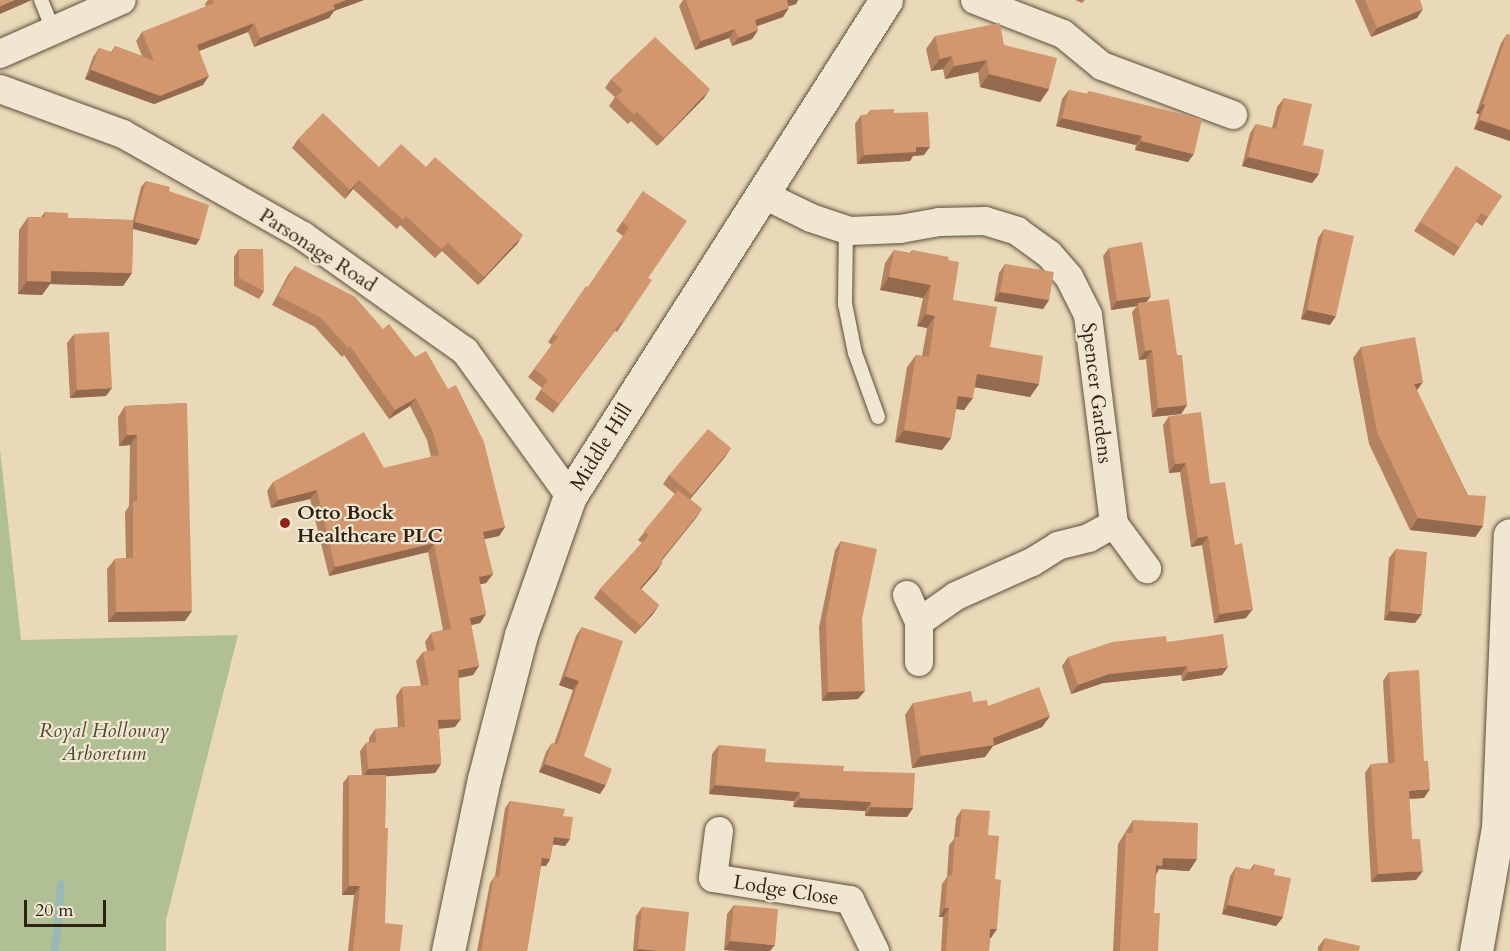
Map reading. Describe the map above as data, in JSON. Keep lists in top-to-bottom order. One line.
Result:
{"streets":{"street":["Parsonage Road","Spencer Gardens","Middle Hill","Lodge Close"]},"crossings":[["Parsonage Road","Middle Hill"],["Spencer Gardens","Middle Hill"]],"parks":["Royal Holloway Arboretum"],"places":["Otto Bock Healthcare PLC"],"scale_bar":"20 m"}
